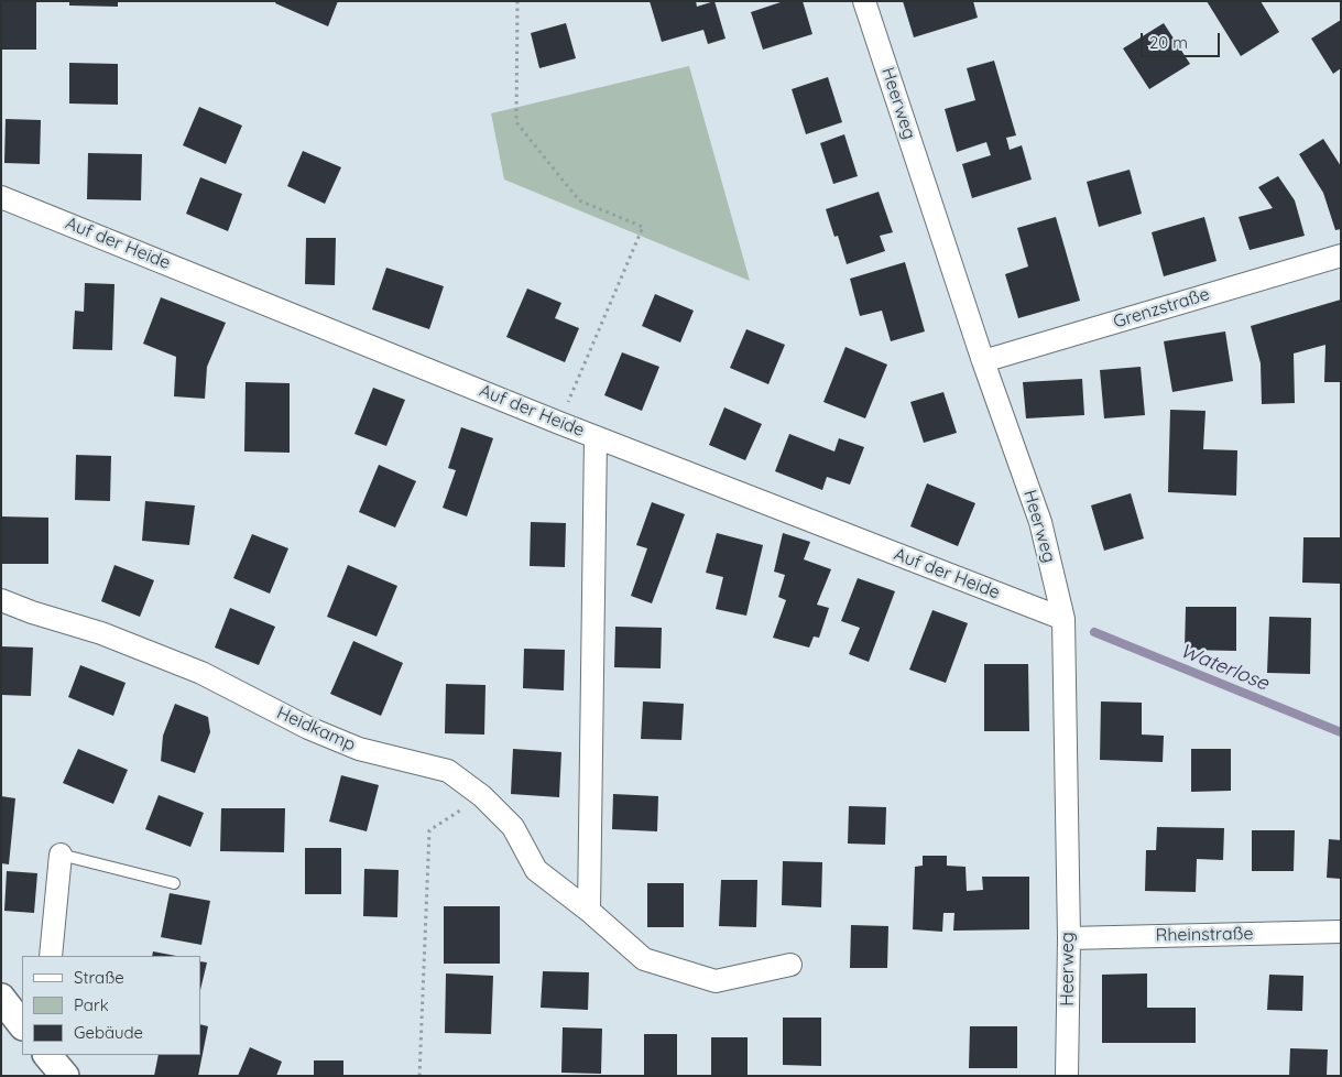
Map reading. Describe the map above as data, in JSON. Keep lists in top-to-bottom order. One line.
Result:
{"streets":{"street":["Heerweg","Auf der Heide","Grenzstraße","Heidkamp","Rheinstraße"]},"crossings":[["Heerweg","Auf der Heide"],["Heerweg","Grenzstraße"],["Heerweg","Rheinstraße"]],"water":["Waterlose"],"legend":["Straße","Park","Gebäude"],"scale_bar":"20 m"}
